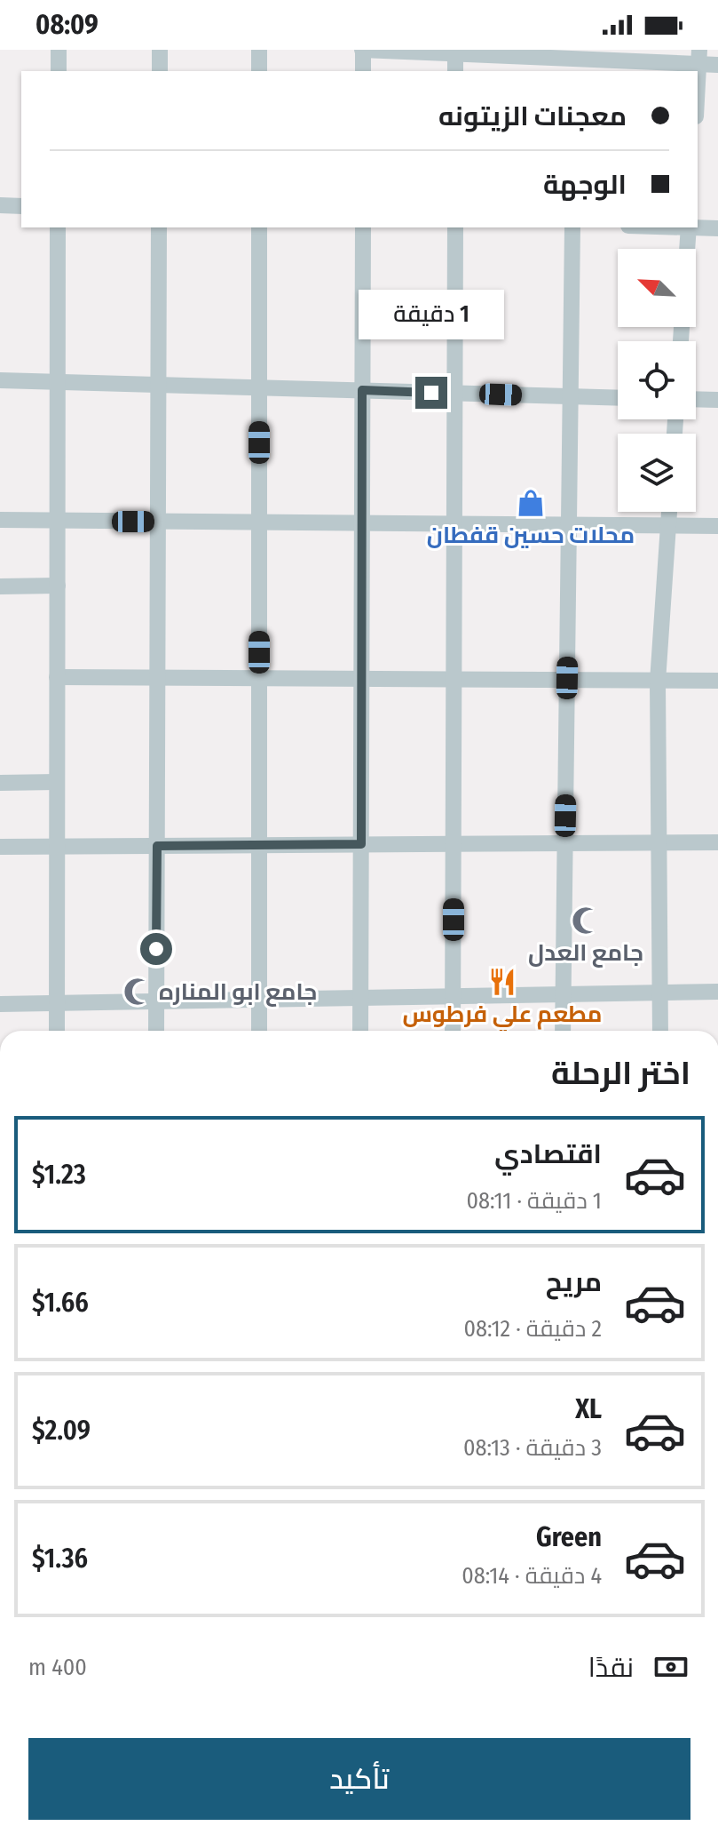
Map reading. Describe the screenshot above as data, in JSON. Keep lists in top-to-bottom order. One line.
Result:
{"places":{"shop":["محلات حسين قفطان"],"mosque":["جامع العدل","جامع ابو المناره"],"restaurant":["مطعم علي فرطوس"]},"north":"top left","page":{"status":"08:09","banner":["معجنات الزيتونه","الوجهة"],"bubble":"1 دقيقة","heading":"اختر الرحلة","list":[{"name":"اقتصادي","note":"1 دقيقة · 08:11","value":"$1.23"},{"name":"مريح","note":"2 دقيقة · 08:12","value":"$1.66"},{"name":"XL","note":"3 دقيقة · 08:13","value":"$2.09"},{"name":"Green","note":"4 دقيقة · 08:14","value":"$1.36"}],"pay":["نقدًا","400 m"],"buttons":"تأكيد"}}
